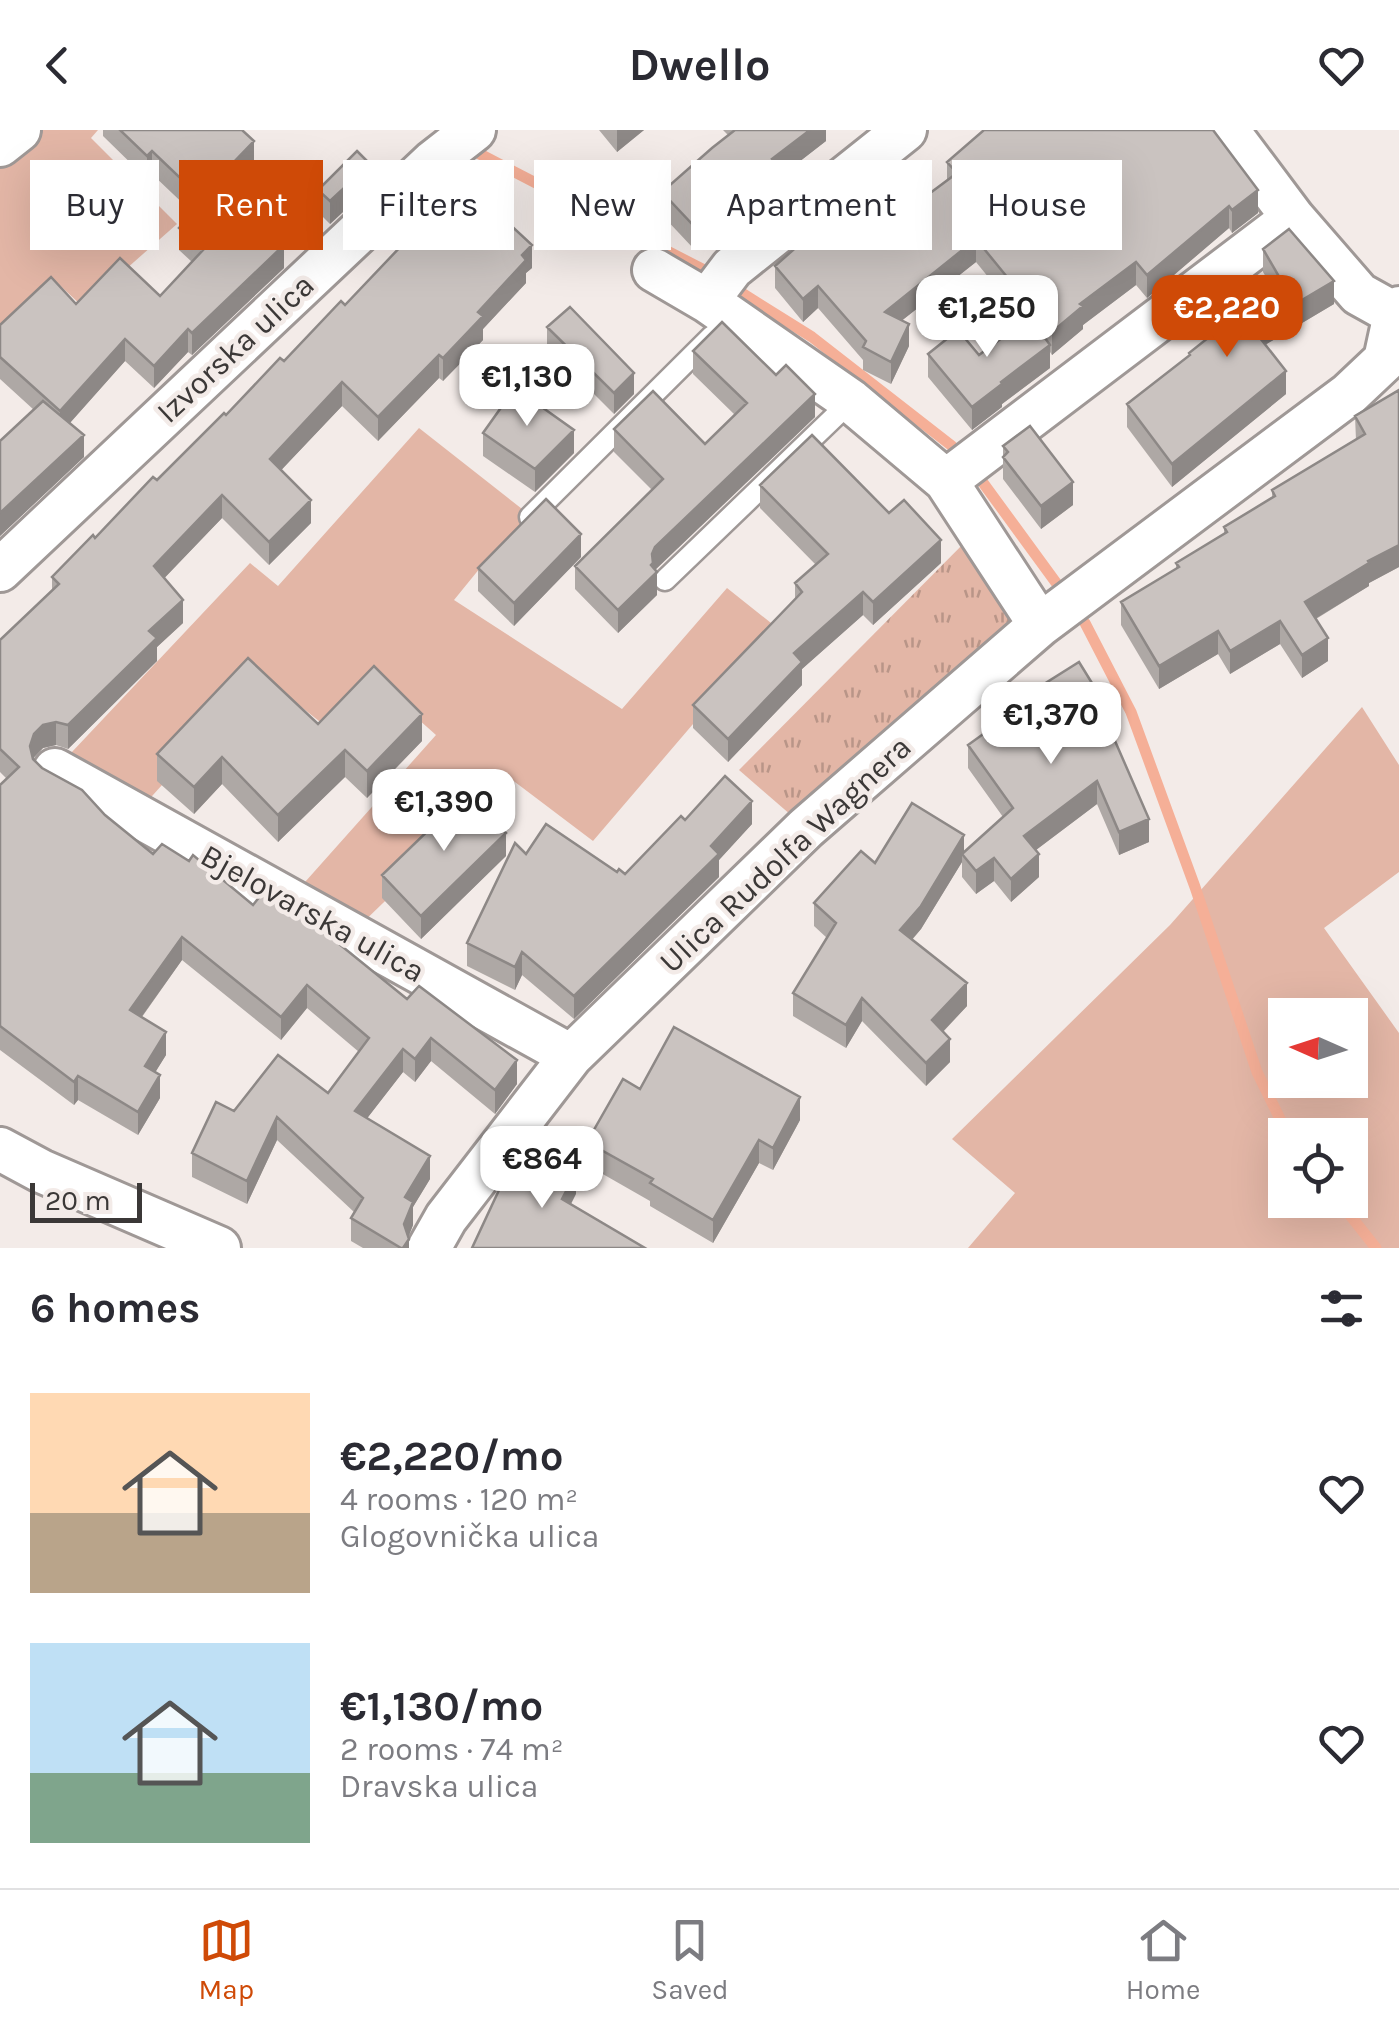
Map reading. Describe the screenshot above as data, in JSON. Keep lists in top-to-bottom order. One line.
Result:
{"streets":{"street":["Izvorska ulica","Ulica Rudolfa Wagnera","Bjelovarska ulica"]},"crossings":[["Ulica Rudolfa Wagnera","Bjelovarska ulica"]],"scale_bar":"20 m","north":"left","page":{"header":"Dwello","chip":["Buy","Rent","Filters","New","Apartment","House"],"price":["€1,250","€2,220","€1,130","€1,370","€1,390","€864"],"scale":"20 m","heading":"6 homes","list":[{"name":"€2,220/mo","note":"4 rooms · 120 m² · Glogovnička ulica"},{"name":"€1,130/mo","note":"2 rooms · 74 m² · Dravska ulica"}],"tabs":["Map","Saved","Home"]}}
